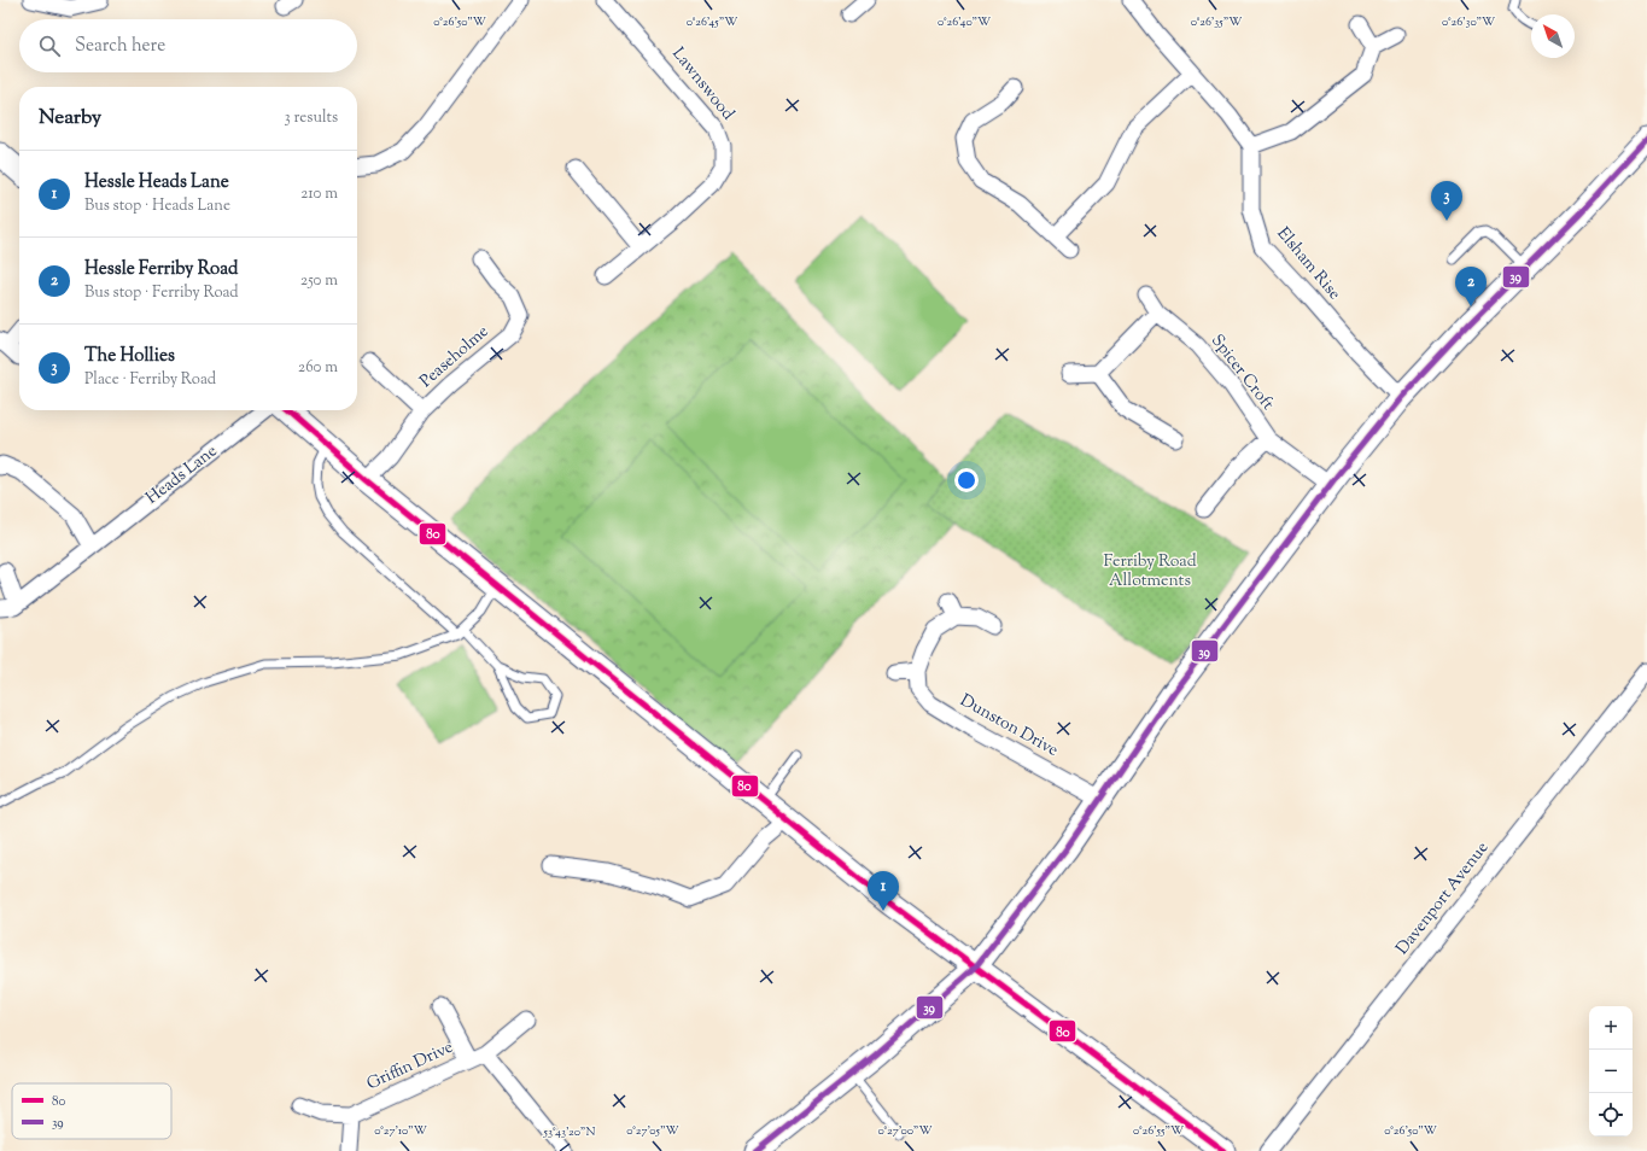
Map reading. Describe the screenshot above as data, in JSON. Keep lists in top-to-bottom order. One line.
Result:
{"streets":{"street":["Lawnswood","Elsham Rise","Peaseholme","Spicer Croft","Heads Lane","Dunston Drive","Davenport Avenue","Griffin Drive"]},"parks":["Ferriby Road Allotments"],"lines":["transit line 39","transit line 80"],"legend":["80","39"],"north":"top left","page":{"search":"Search here","heading":["Nearby","3 results"],"list":[{"mark":"1","name":"Hessle Heads Lane","note":"Bus stop · Heads Lane","value":"210 m"},{"mark":"2","name":"Hessle Ferriby Road","note":"Bus stop · Ferriby Road","value":"250 m"},{"mark":"3","name":"The Hollies","note":"Place · Ferriby Road","value":"260 m"}],"pins":["3","2","1"],"map_buttons":["+","−"]},"coordinates":["0°26'30\"W","0°26'50\"W","0°26'45\"W","0°26'40\"W","0°26'35\"W","0°27'10\"W","0°27'05\"W","0°27'00\"W","0°26'55\"W","53°43'20\"N"]}
